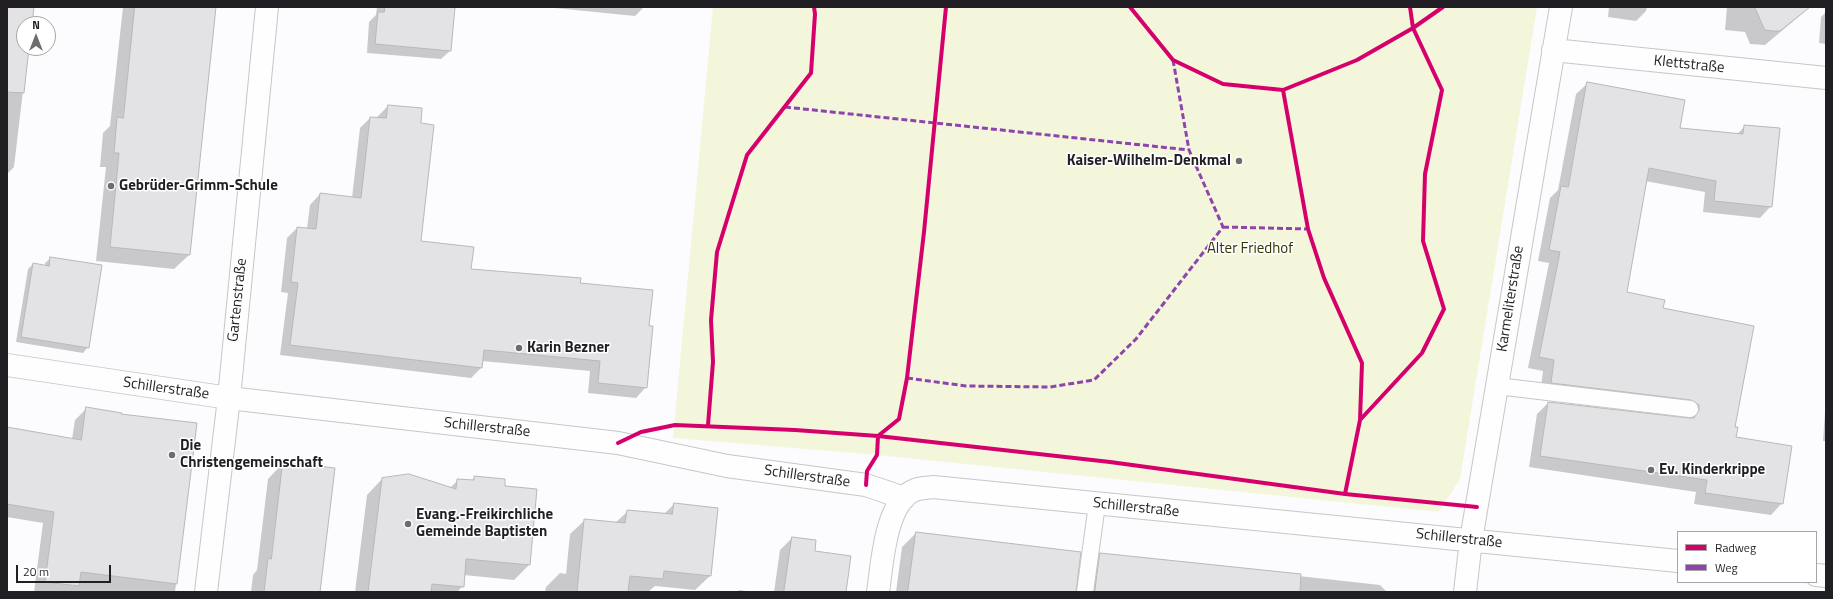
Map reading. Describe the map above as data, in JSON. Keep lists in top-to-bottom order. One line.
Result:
{"streets":{"street":["Klettstraße","Karmeliterstraße","Gartenstraße","Schillerstraße"]},"crossings":[["Klettstraße","Karmeliterstraße"],["Karmeliterstraße","Schillerstraße"],["Gartenstraße","Schillerstraße"]],"parks":["Alter Friedhof"],"places":["Kaiser-Wilhelm-Denkmal","Gebrüder-Grimm-Schule","Karin Bezner","Die Christengemeinschaft","Ev. Kinderkrippe","Evang.-Freikirchliche Gemeinde Baptisten"],"legend":["Radweg","Weg"],"scale_bar":"20 m","north":"top"}
